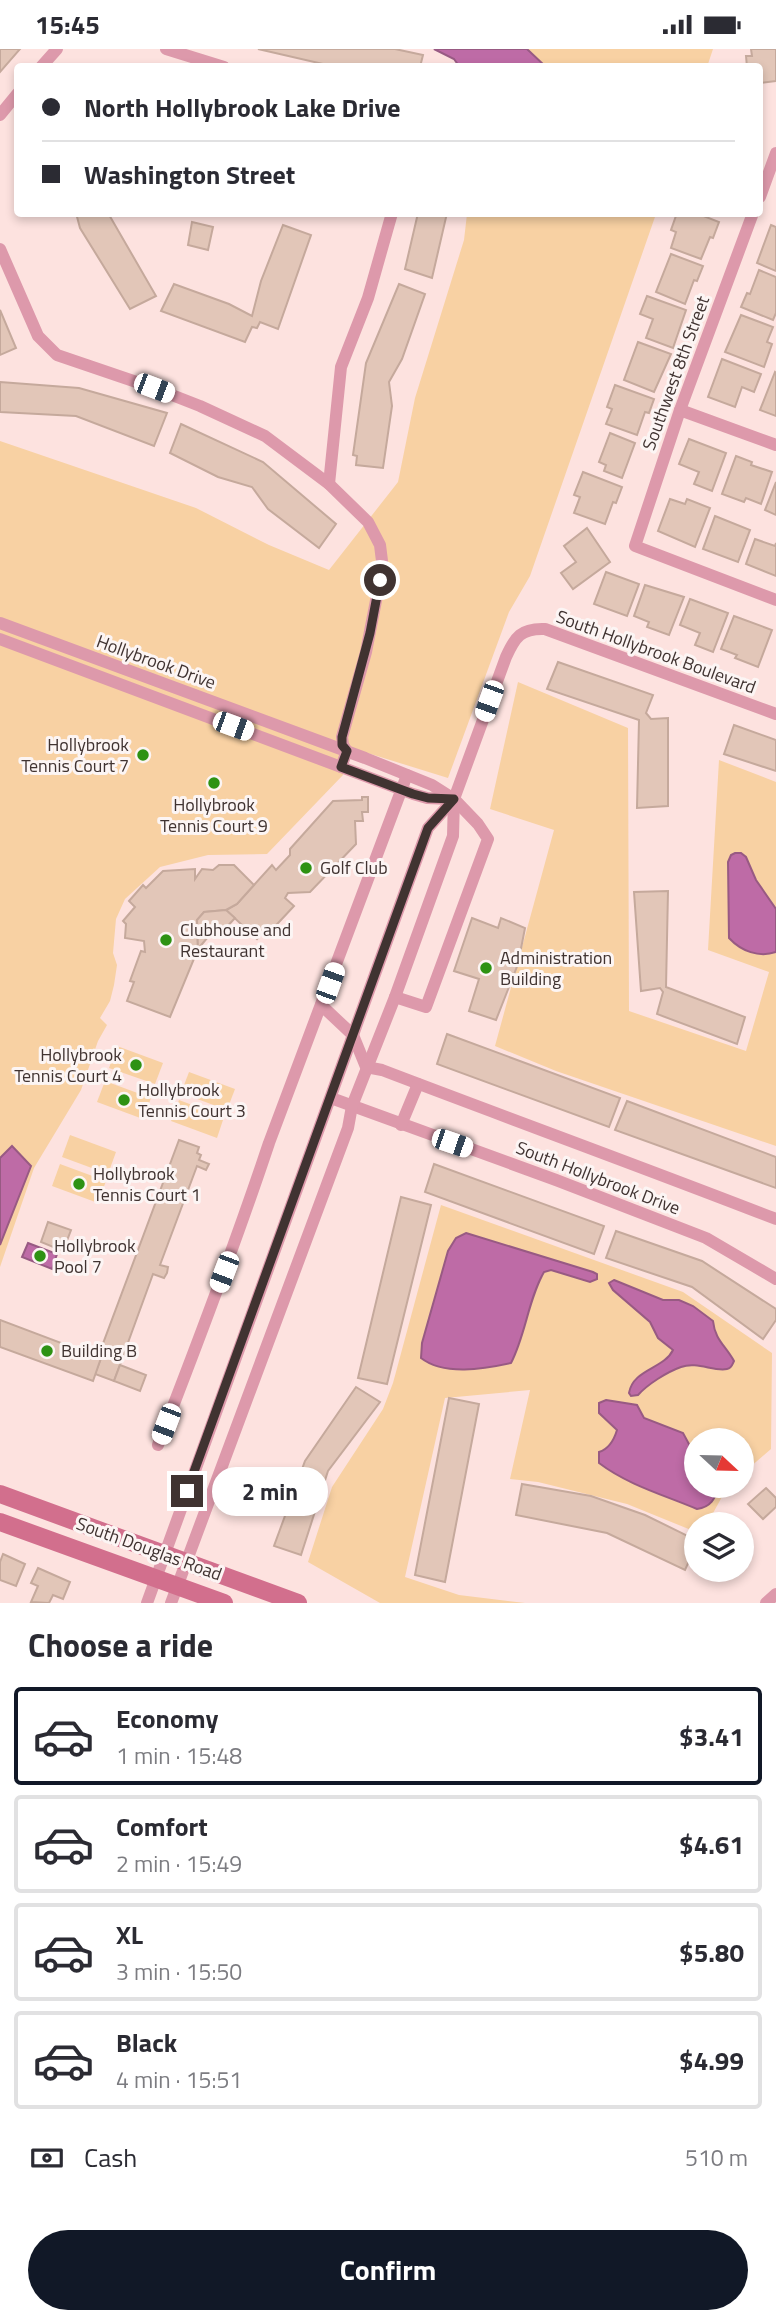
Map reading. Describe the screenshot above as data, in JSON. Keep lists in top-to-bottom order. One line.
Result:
{"streets":{"main road":["South Douglas Road"],"street":["Southwest 8th Street","South Hollybrook Boulevard","Hollybrook Drive","South Hollybrook Drive"]},"crossings":[["South Hollybrook Boulevard","Hollybrook Drive"]],"places":["Hollybrook Tennis Court 7","Hollybrook Tennis Court 9","Golf Club","Clubhouse and Restaurant","Administration Building","Hollybrook Tennis Court 4","Hollybrook Tennis Court 3","Hollybrook Tennis Court 1","Hollybrook Pool 7","Building B"],"north":"right","page":{"status":"15:45","banner":["North Hollybrook Lake Drive","Washington Street"],"bubble":"2 min","heading":"Choose a ride","list":[{"name":"Economy","note":"1 min · 15:48","value":"$3.41"},{"name":"Comfort","note":"2 min · 15:49","value":"$4.61"},{"name":"XL","note":"3 min · 15:50","value":"$5.80"},{"name":"Black","note":"4 min · 15:51","value":"$4.99"}],"pay":["Cash","510 m"],"buttons":"Confirm"}}
